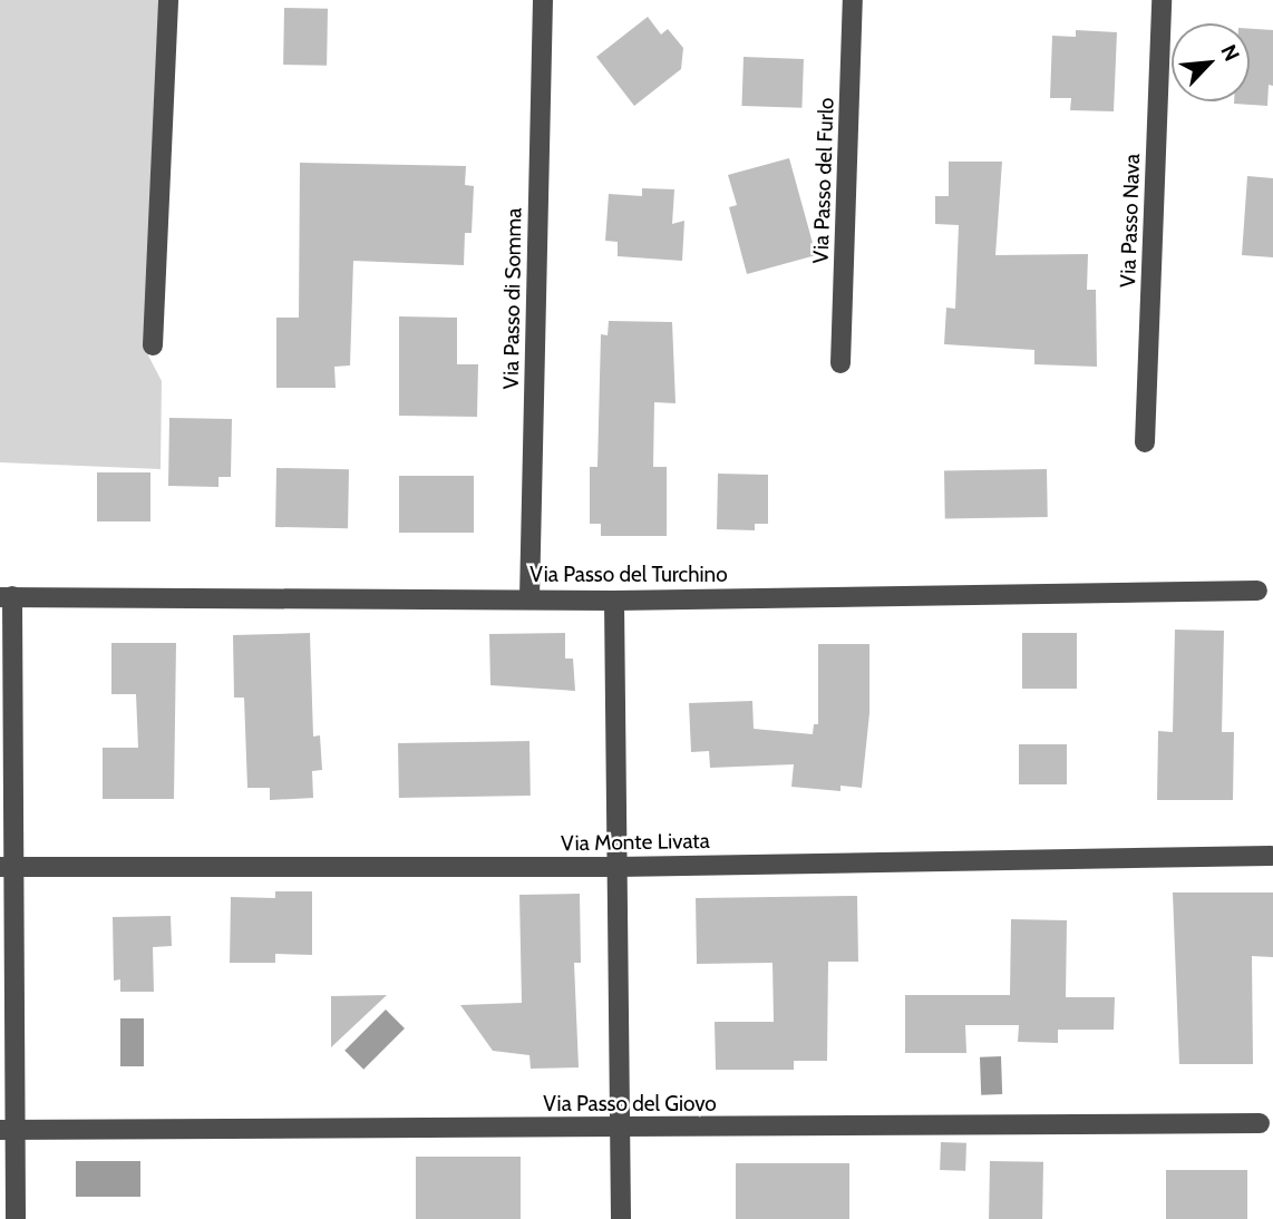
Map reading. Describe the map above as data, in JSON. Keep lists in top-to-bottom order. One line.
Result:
{"streets":{"street":["Via Passo del Furlo","Via Passo Nava","Via Passo di Somma","Via Passo del Turchino","Via Monte Livata","Via Passo del Giovo"]},"crossings":[["Via Passo di Somma","Via Passo del Turchino"]],"north":"top right"}
